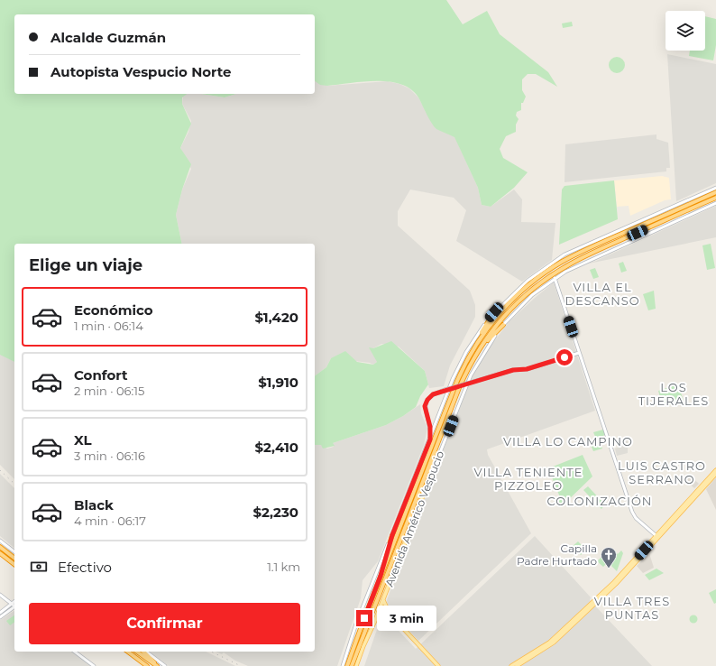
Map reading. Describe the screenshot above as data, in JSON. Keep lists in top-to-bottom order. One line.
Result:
{"streets":{"main road":["Avenida Américo Vespucio"]},"districts":["VILLA EL DESCANSO","LOS TIJERALES","VILLA LO CAMPINO","LUIS CASTRO SERRANO","VILLA TENIENTE PIZZOLEO","COLONIZACIÓN","VILLA TRES PUNTAS"],"places":{"church":["Capilla Padre Hurtado"]},"page":{"banner":["Alcalde Guzmán","Autopista Vespucio Norte"],"heading":"Elige un viaje","list":[{"name":"Económico","note":"1 min · 06:14","value":"$1,420"},{"name":"Confort","note":"2 min · 06:15","value":"$1,910"},{"name":"XL","note":"3 min · 06:16","value":"$2,410"},{"name":"Black","note":"4 min · 06:17","value":"$2,230"}],"pay":["Efectivo","1.1 km"],"buttons":"Confirmar","bubble":"3 min"}}
